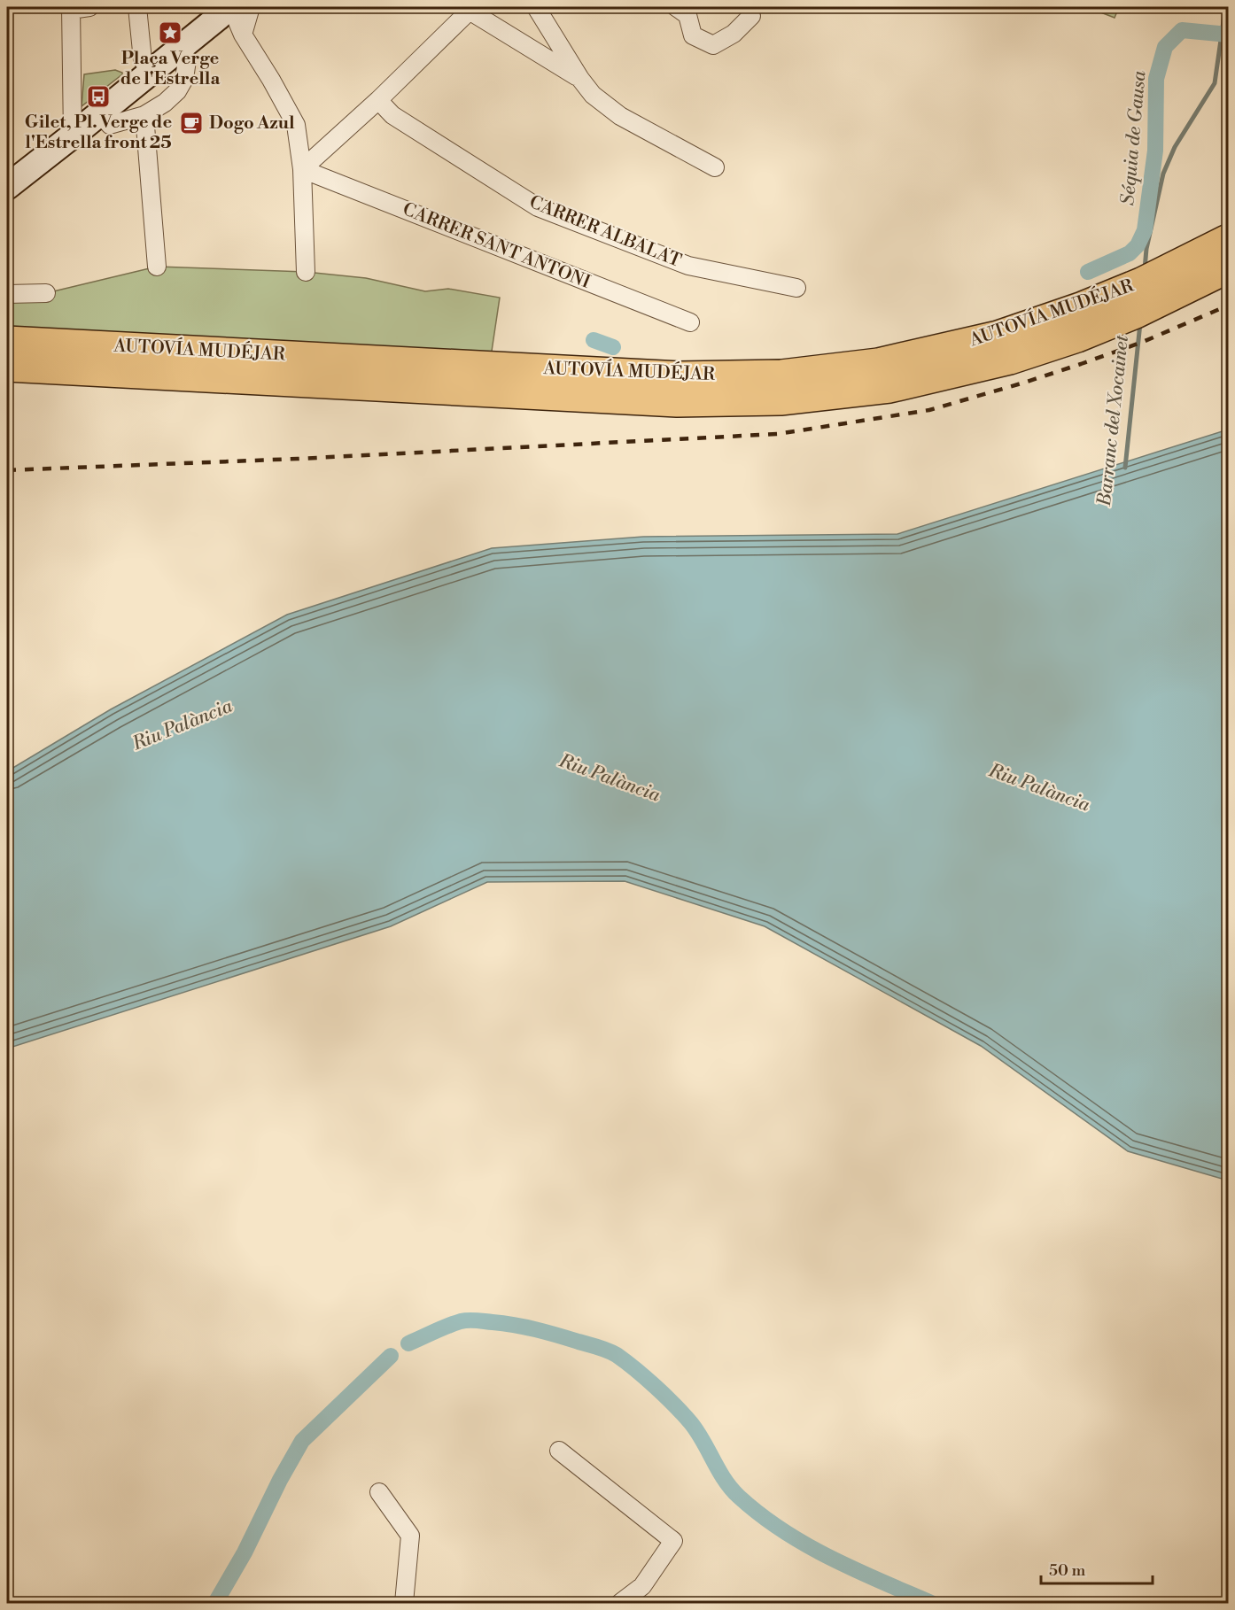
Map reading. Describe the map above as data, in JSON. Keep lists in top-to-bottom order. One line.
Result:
{"streets":{"highway":["AUTOVÍA MUDÉJAR"],"street":["CARRER ALBALAT","CARRER SANT ANTONI"]},"water":["Séquia de Gausa","Barranc del Xocainet","Riu Palància"],"places":{"place":["Plaça Verge de l'Estrella"],"bus stop":["Gilet, Pl. Verge de l'Estrella front 25"],"cafe":["Dogo Azul"]},"scale_bar":"50 m"}
